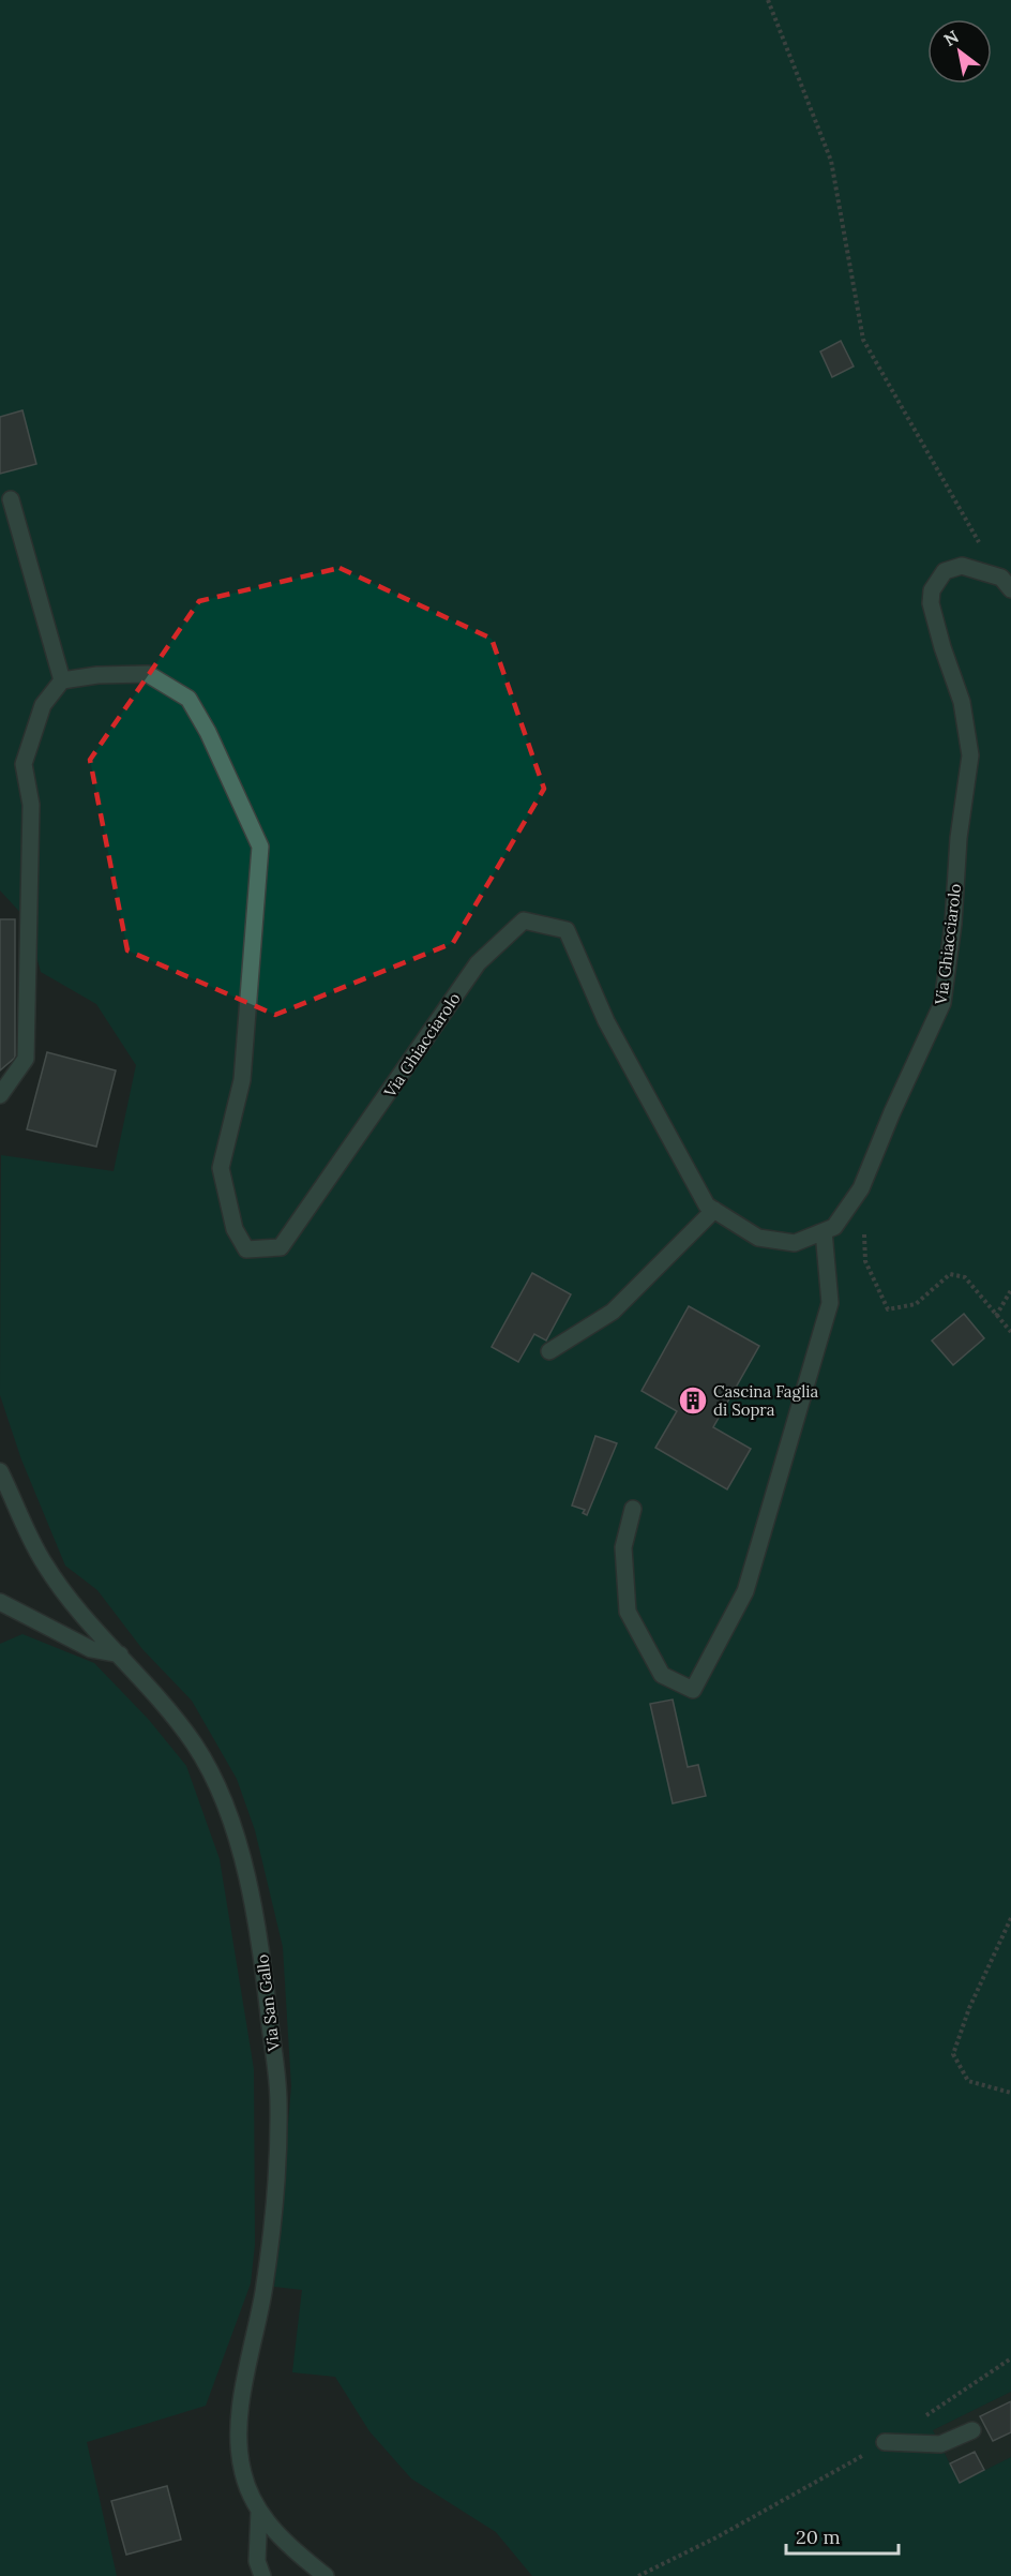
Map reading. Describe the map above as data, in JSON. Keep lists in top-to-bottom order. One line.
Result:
{"streets":{"street":["Via Ghiacciarolo","Via San Gallo"]},"places":{"building":["Cascina Faglia di Sopra"]},"scale_bar":"20 m","north":"top left"}
